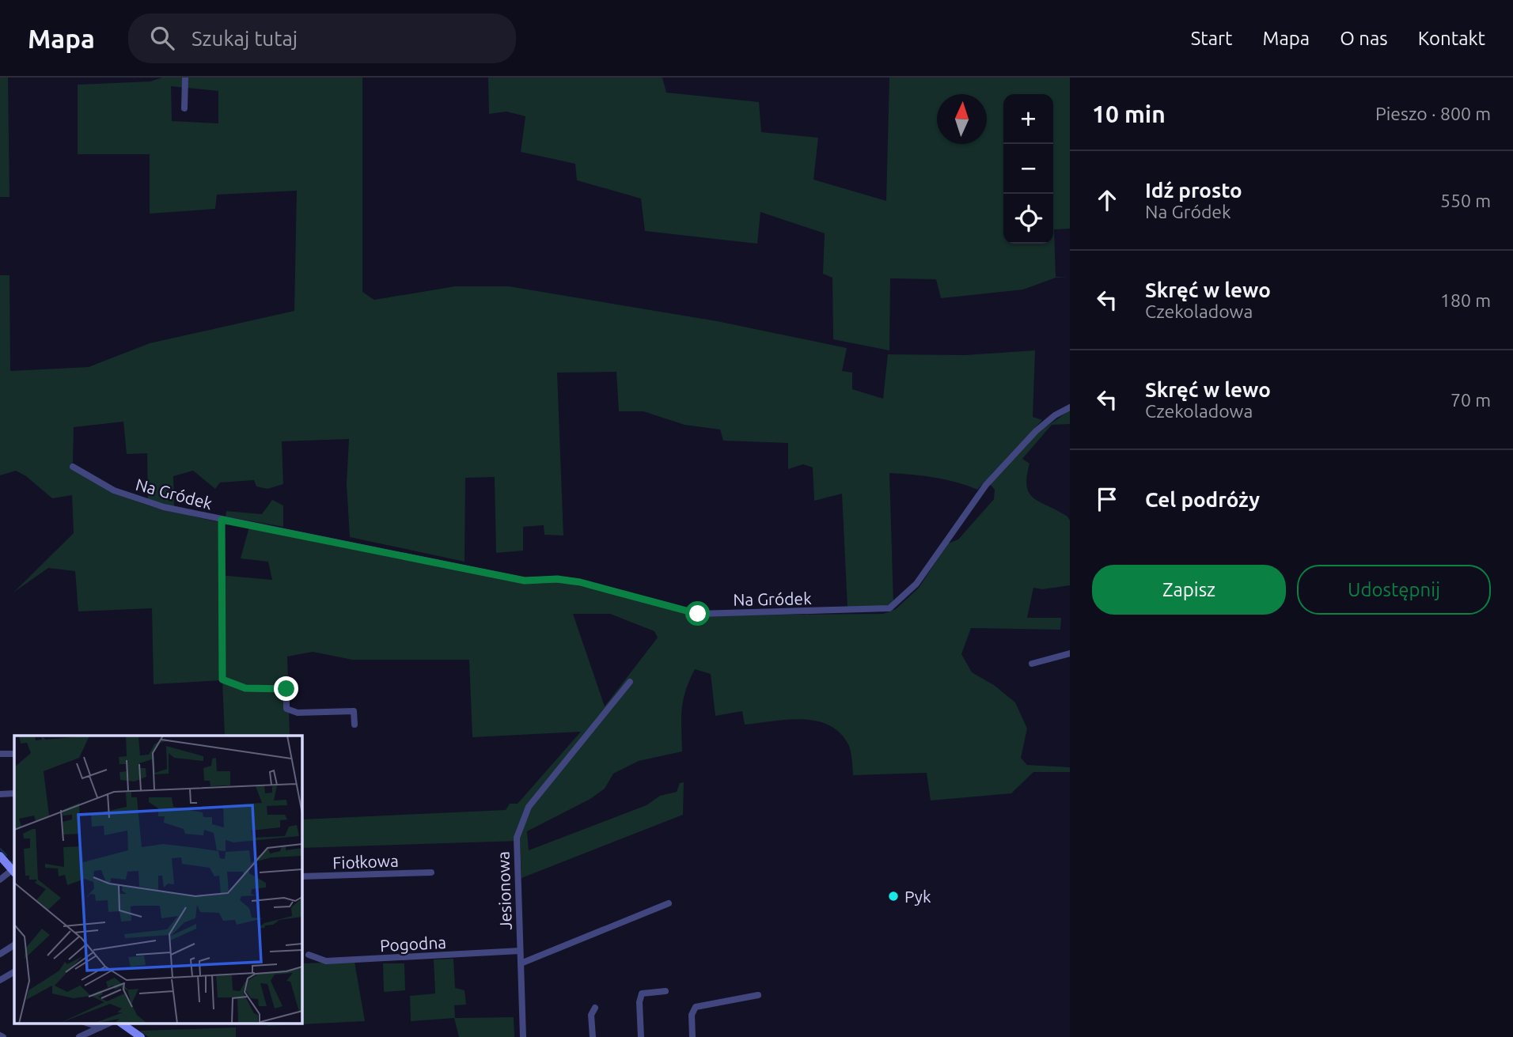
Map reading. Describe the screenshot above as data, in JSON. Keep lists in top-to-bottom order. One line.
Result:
{"streets":{"street":["Na Gródek","Fiołkowa","Jesionowa","Pogodna"]},"crossings":[["Jesionowa","Pogodna"]],"places":["Pyk"],"north":"top","page":{"header":"Mapa","search":"Szukaj tutaj","nav":["Start","Mapa","O nas","Kontakt"],"heading":["10 min","Pieszo · 800 m"],"map_buttons":["+","−"],"list":[["Idź prosto","Na Gródek","550 m"],["Skręć w lewo","Czekoladowa","180 m"],["Skręć w lewo","Czekoladowa","70 m"],"Cel podróży"],"buttons":["Zapisz","Udostępnij"]}}
